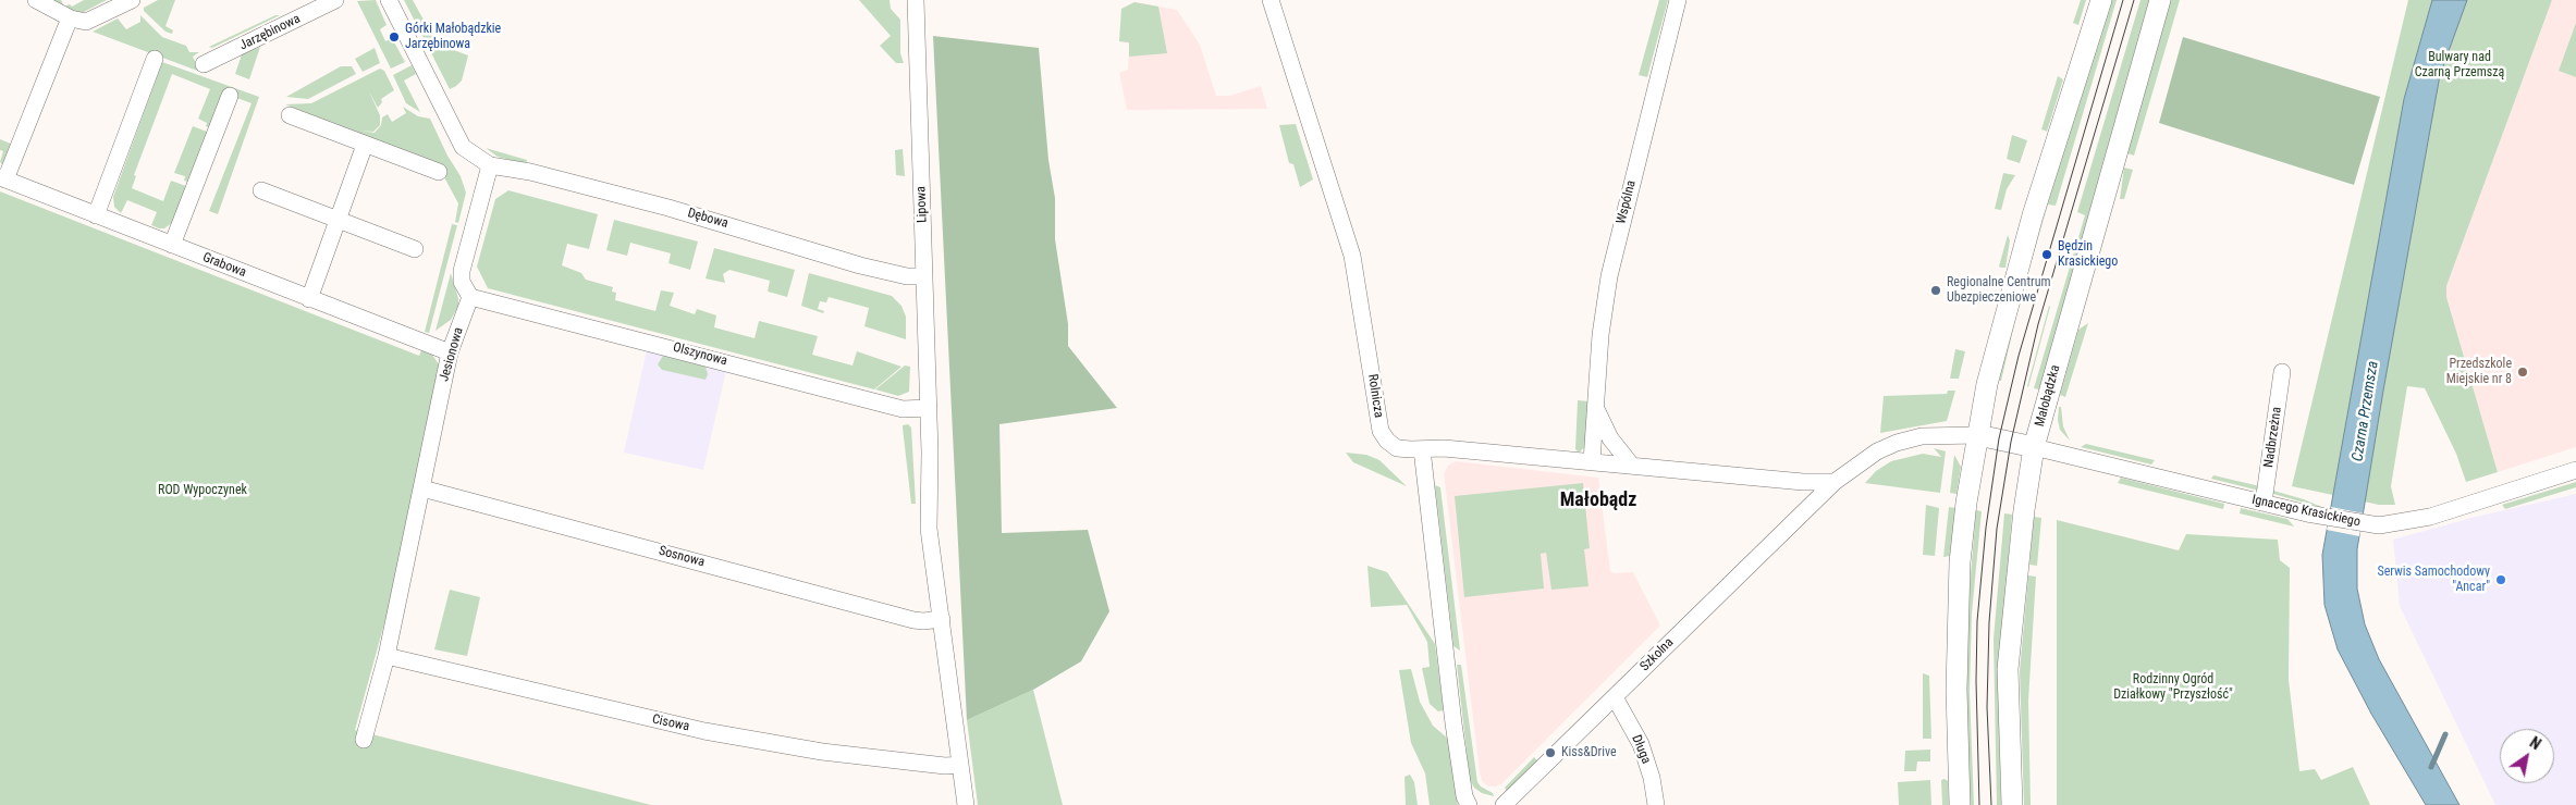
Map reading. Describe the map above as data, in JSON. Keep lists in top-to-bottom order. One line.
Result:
{"streets":{"street":["Jarzębinowa","Wspólna","Lipowa","Dębowa","Grabowa","Jesionowa","Olszynowa","Rolnicza","Małobądzka","Nadbrzeżna","Ignacego Krasickiego","Sosnowa","Szkolna","Cisowa","Długa"]},"crossings":[["Lipowa","Dębowa"],["Lipowa","Olszynowa"],["Lipowa","Sosnowa"],["Lipowa","Cisowa"],["Grabowa","Jesionowa"],["Jesionowa","Olszynowa"],["Jesionowa","Sosnowa"],["Jesionowa","Cisowa"],["Małobądzka","Ignacego Krasickiego"],["Nadbrzeżna","Ignacego Krasickiego"],["Szkolna","Długa"]],"districts":["Małobądz"],"water":["Czarna Przemsza"],"parks":["Bulwary nad Czarną Przemszą","ROD Wypoczynek","Rodzinny Ogród Działkowy \"Przyszłość\""],"places":["Górki Małobądzkie Jarzębinowa","Będzin Krasickiego","Regionalne Centrum Ubezpieczeniowe","Przedszkole Miejskie nr 8","Serwis Samochodowy \"Ancar\"","Kiss&Drive"],"north":"top right"}
